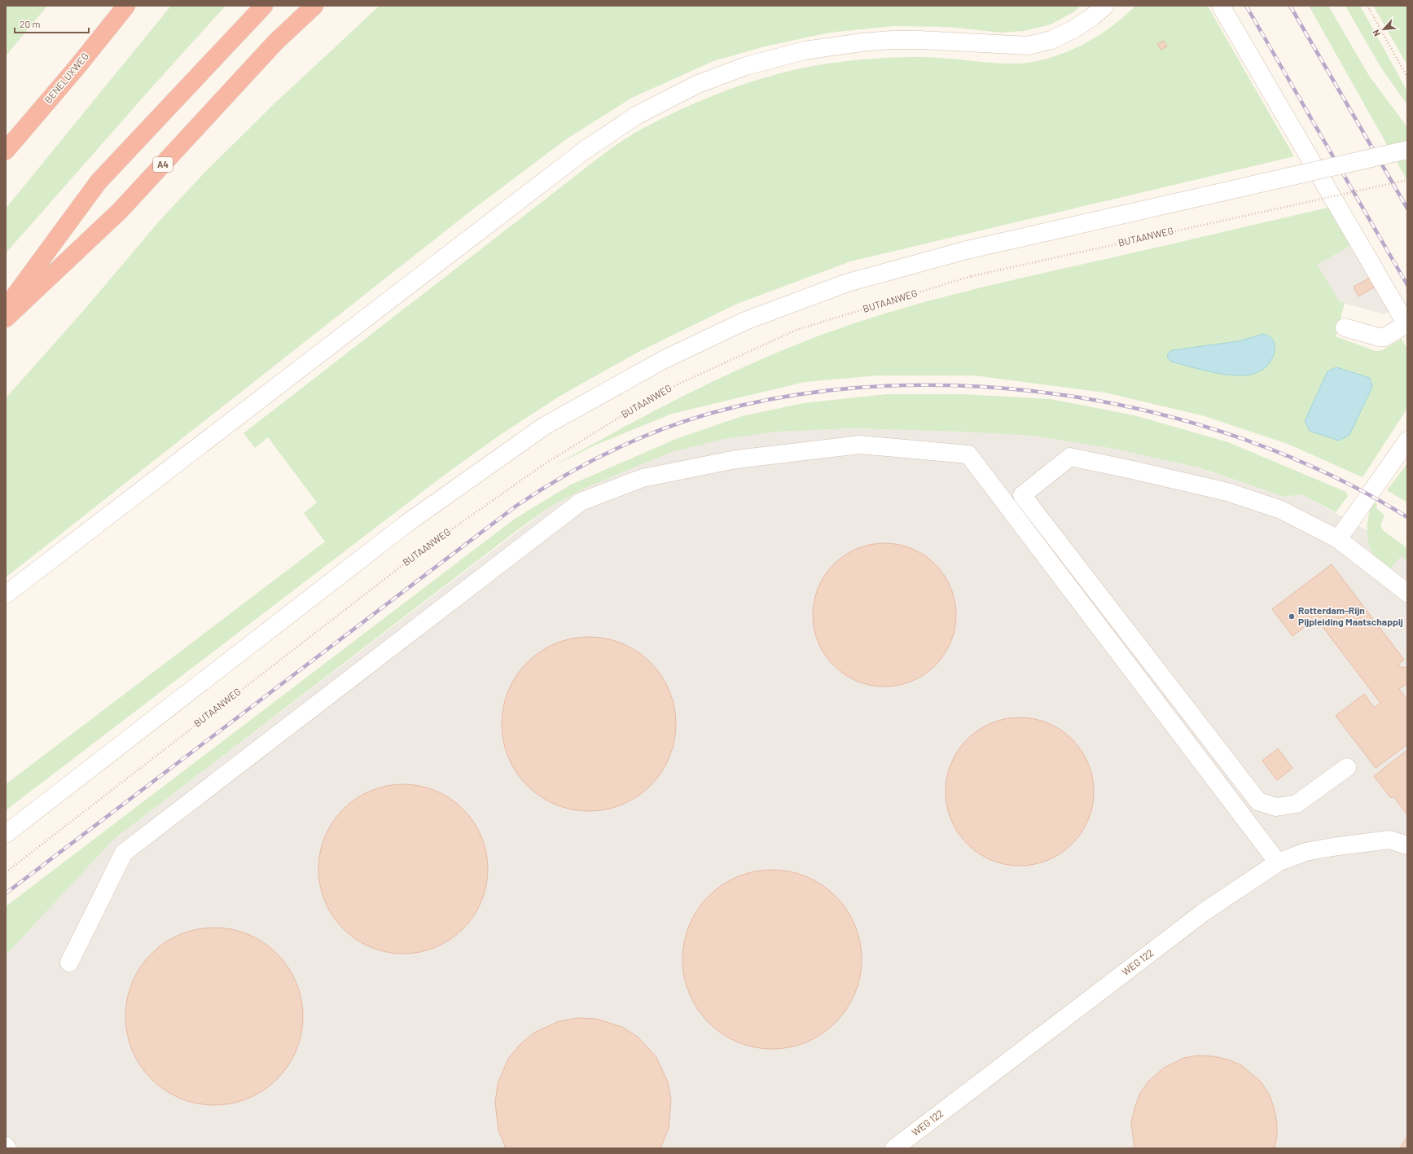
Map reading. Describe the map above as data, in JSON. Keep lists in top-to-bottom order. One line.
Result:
{"streets":{"highway":["BENELUXWEG","A4"],"street":["WEG 122"],"path":["BUTAANWEG"]},"places":["Rotterdam-Rijn Pijpleiding Maatschappij"],"scale_bar":"20 m","north":"bottom left"}
